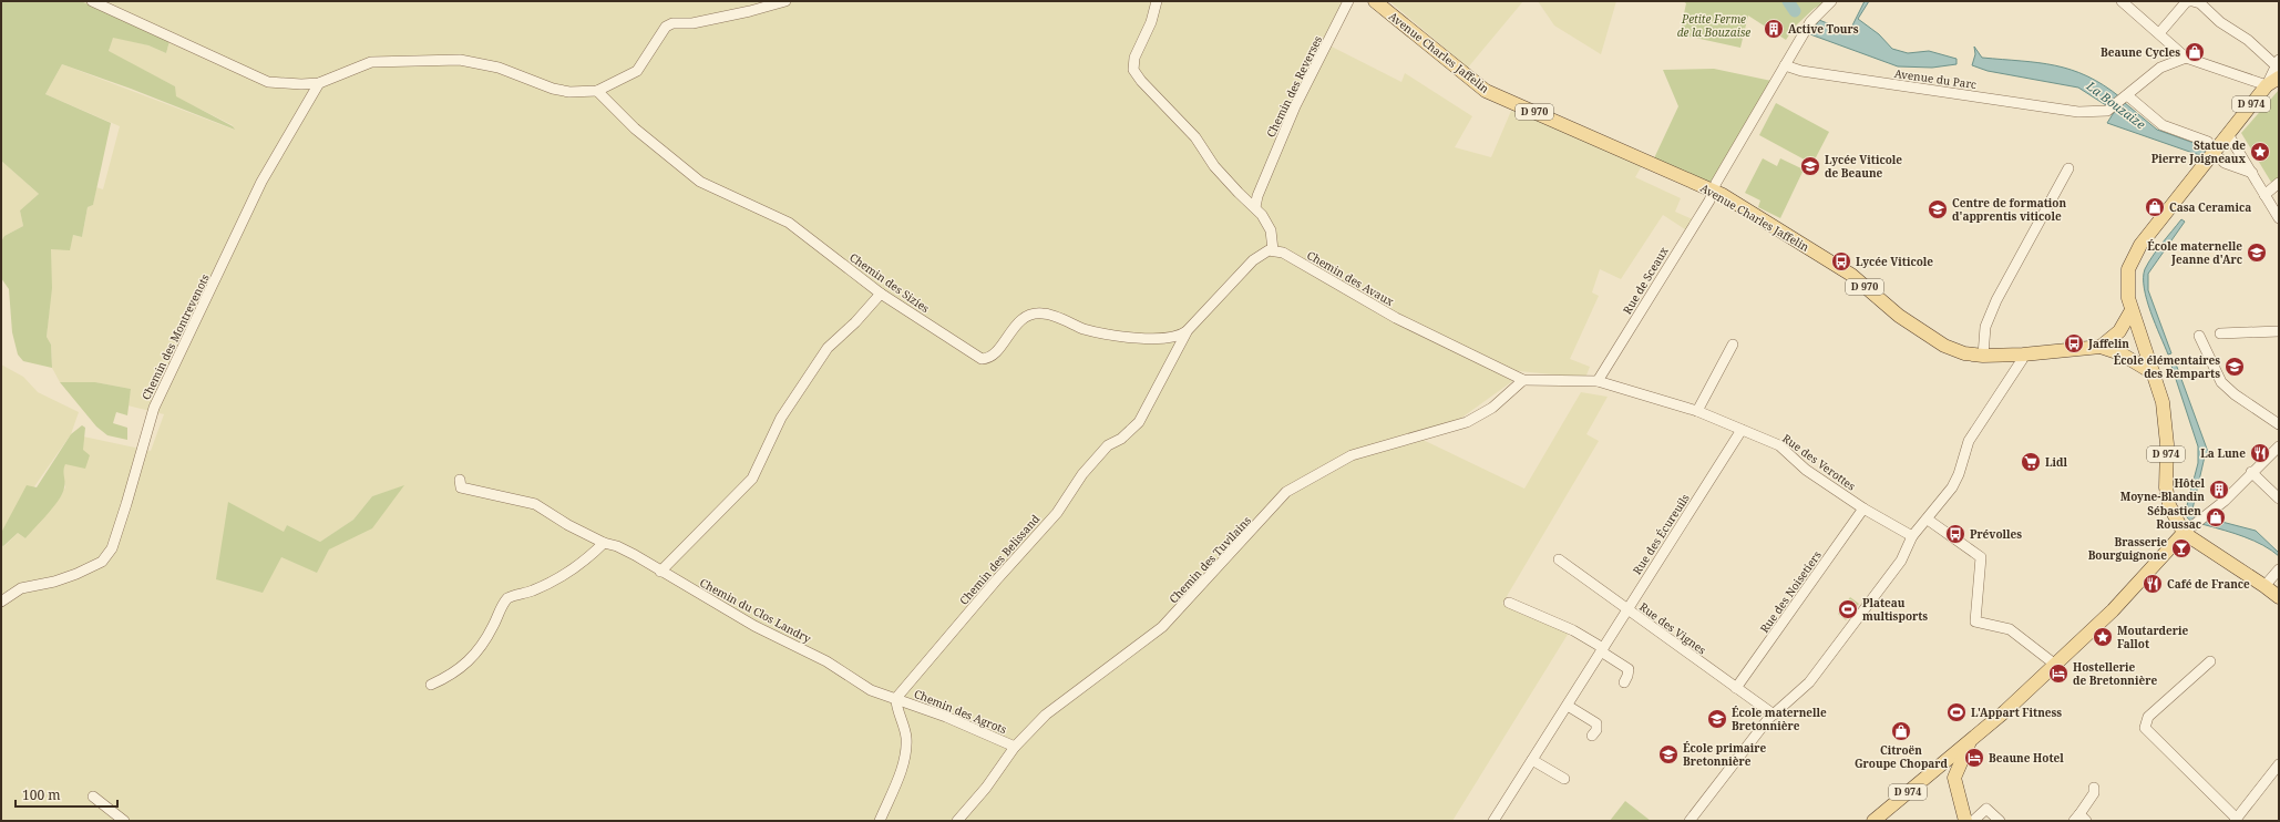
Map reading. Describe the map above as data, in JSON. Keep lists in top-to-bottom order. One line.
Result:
{"streets":{"main road":["Avenue Charles Jaffelin","D 974","D 970"],"street":["Avenue du Parc","Chemin des Reverses","Chemin des Avaux","Rue de Sceaux","Chemin des Sizies","Chemin des Montrevenots","Rue des Verottes","Rue des Écureuils","Chemin des Belissand","Chemin des Tuvilains","Rue des Noisetiers","Chemin du Clos Landry","Rue des Vignes","Chemin des Agrots"]},"crossings":[["Avenue Charles Jaffelin","Rue de Sceaux"],["Chemin des Avaux","Rue des Verottes"],["Chemin des Avaux","Chemin des Belissand"],["Chemin des Avaux","Chemin des Tuvilains"],["Rue de Sceaux","Rue des Verottes"],["Chemin des Sizies","Chemin des Belissand"],["Rue des Verottes","Rue des Écureuils"],["Rue des Verottes","Chemin des Tuvilains"],["Rue des Verottes","Rue des Noisetiers"],["Rue des Écureuils","Rue des Vignes"],["Chemin des Belissand","Chemin du Clos Landry"],["Chemin des Belissand","Chemin des Agrots"],["Chemin des Tuvilains","Chemin des Agrots"],["Rue des Noisetiers","Rue des Vignes"],["Chemin du Clos Landry","Chemin des Agrots"]],"water":["La Bouzaize"],"parks":["Petite Ferme de la Bouzaise"],"places":{"building":["Active Tours","Hôtel Moyne-Blandin"],"shop":["Beaune Cycles","Casa Ceramica","Sébastien Roussac","Citroën Groupe Chopard"],"place":["Statue de Pierre Joigneaux","Moutarderie Fallot"],"school or university":["Lycée Viticole de Beaune","Centre de formation d'apprentis viticole","École maternelle Jeanne d'Arc","École élémentaires des Remparts","École maternelle Bretonnière","École primaire Bretonnière"],"bus stop":["Lycée Viticole","Jaffelin","Prévolles"],"restaurant":["La Lune","Café de France"],"supermarket":["Lidl"],"bar":["Brasserie Bourguignone"],"sports":["Plateau multisports","L'Appart Fitness"],"hotel":["Hostellerie de Bretonnière","Beaune Hotel"]},"scale_bar":"100 m"}
